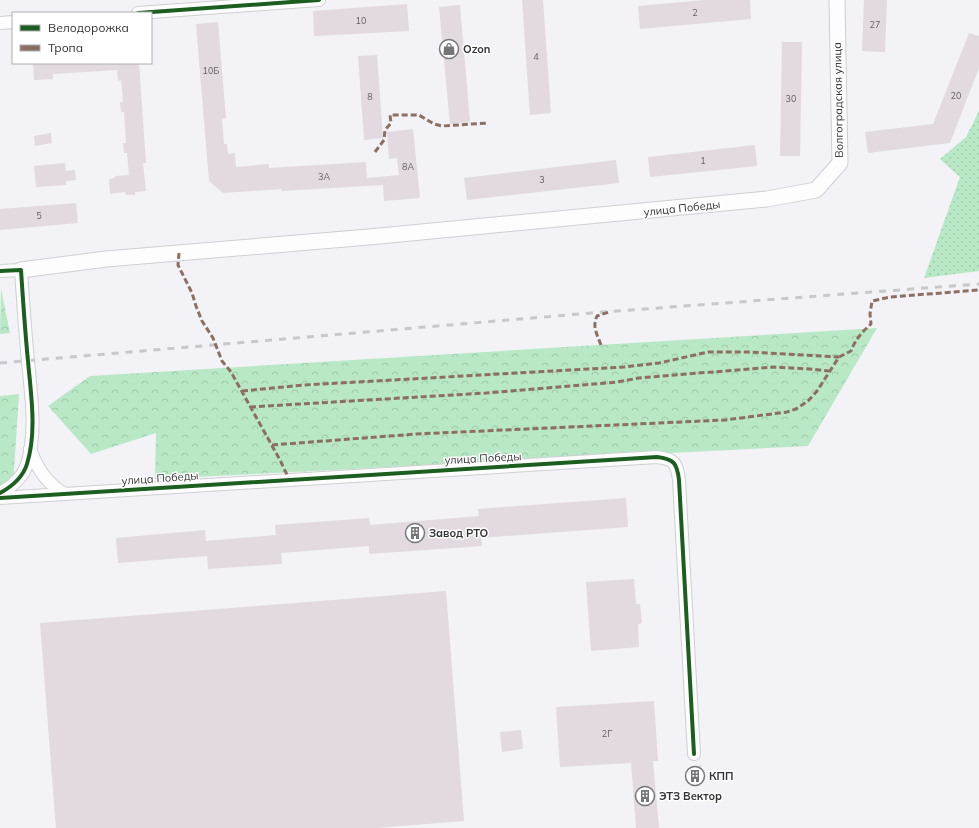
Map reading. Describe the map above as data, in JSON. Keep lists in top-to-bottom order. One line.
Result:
{"streets":{"main road":["Волгоградская улица","улица Победы"]},"crossings":[["Волгоградская улица","улица Победы"]],"places":{"shop":["Ozon"],"building":["Завод РТО","КПП","ЭТЗ Вектор"]},"house_numbers":["2","10","27","4","10Б","20","8","30","1","8А","3А","3","5","2Г"],"legend":["Велодорожка","Тропа"]}
